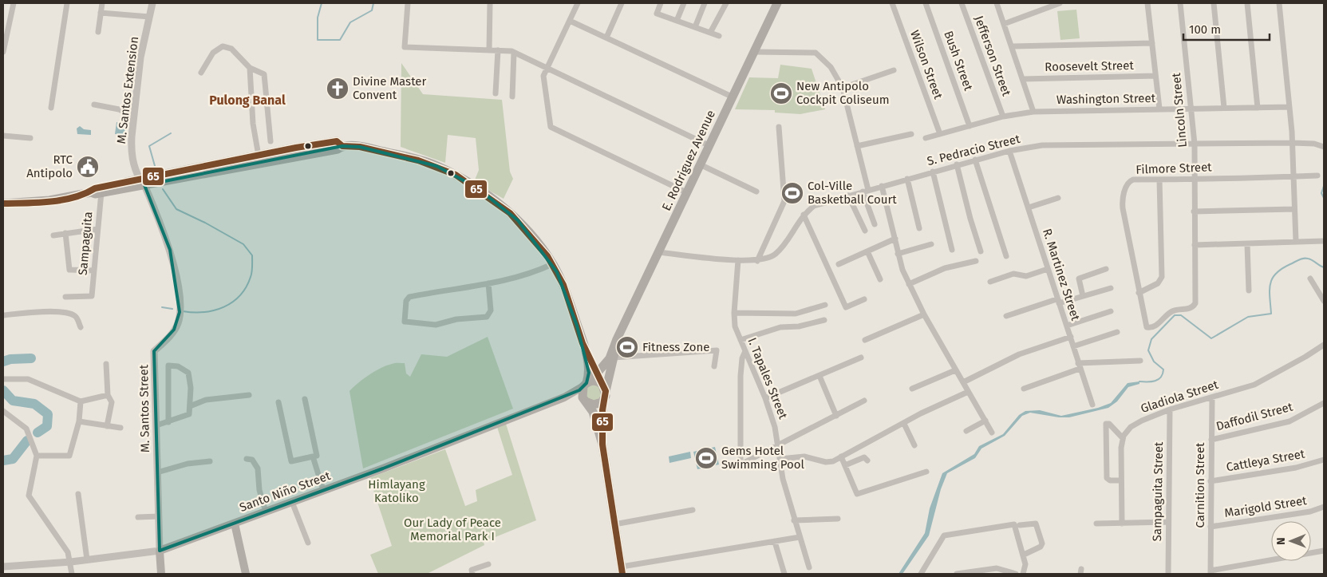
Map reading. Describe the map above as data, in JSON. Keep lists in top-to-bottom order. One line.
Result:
{"streets":{"main road":["E. Rodriguez Avenue","M. Santos Street","Santo Niño Street"],"street":["Jefferson Street","Bush Street","Wilson Street","Roosevelt Street","M. Santos Extension","Washington Street","Lincoln Street","S. Pedracio Street","Filmore Street","Sampaguita","R. Martinez Street","I. Tapales Street","Gladiola Street","Daffodil Street","Cattleya Street","Carnition Street","Sampaguita Street","Marigold Street"]},"crossings":[["Jefferson Street","Washington Street"],["Bush Street","Washington Street"],["Wilson Street","Washington Street"],["M. Santos Extension","M. Santos Street"],["Washington Street","Lincoln Street"],["Lincoln Street","S. Pedracio Street"],["Lincoln Street","Filmore Street"],["S. Pedracio Street","E. Rodriguez Avenue"],["S. Pedracio Street","R. Martinez Street"],["S. Pedracio Street","I. Tapales Street"],["E. Rodriguez Avenue","Santo Niño Street"],["Gladiola Street","Carnition Street"],["Gladiola Street","Sampaguita Street"],["M. Santos Street","Santo Niño Street"],["Daffodil Street","Carnition Street"],["Cattleya Street","Carnition Street"],["Carnition Street","Marigold Street"]],"districts":["Pulong Banal"],"parks":["Himlayang Katoliko","Our Lady of Peace Memorial Park I"],"places":{"church":["Divine Master Convent"],"sports":["New Antipolo Cockpit Coliseum","Col-Ville Basketball Court","Fitness Zone","Gems Hotel Swimming Pool"],"public building":["RTC Antipolo"]},"lines":["transit line 65"],"scale_bar":"100 m","north":"left"}
